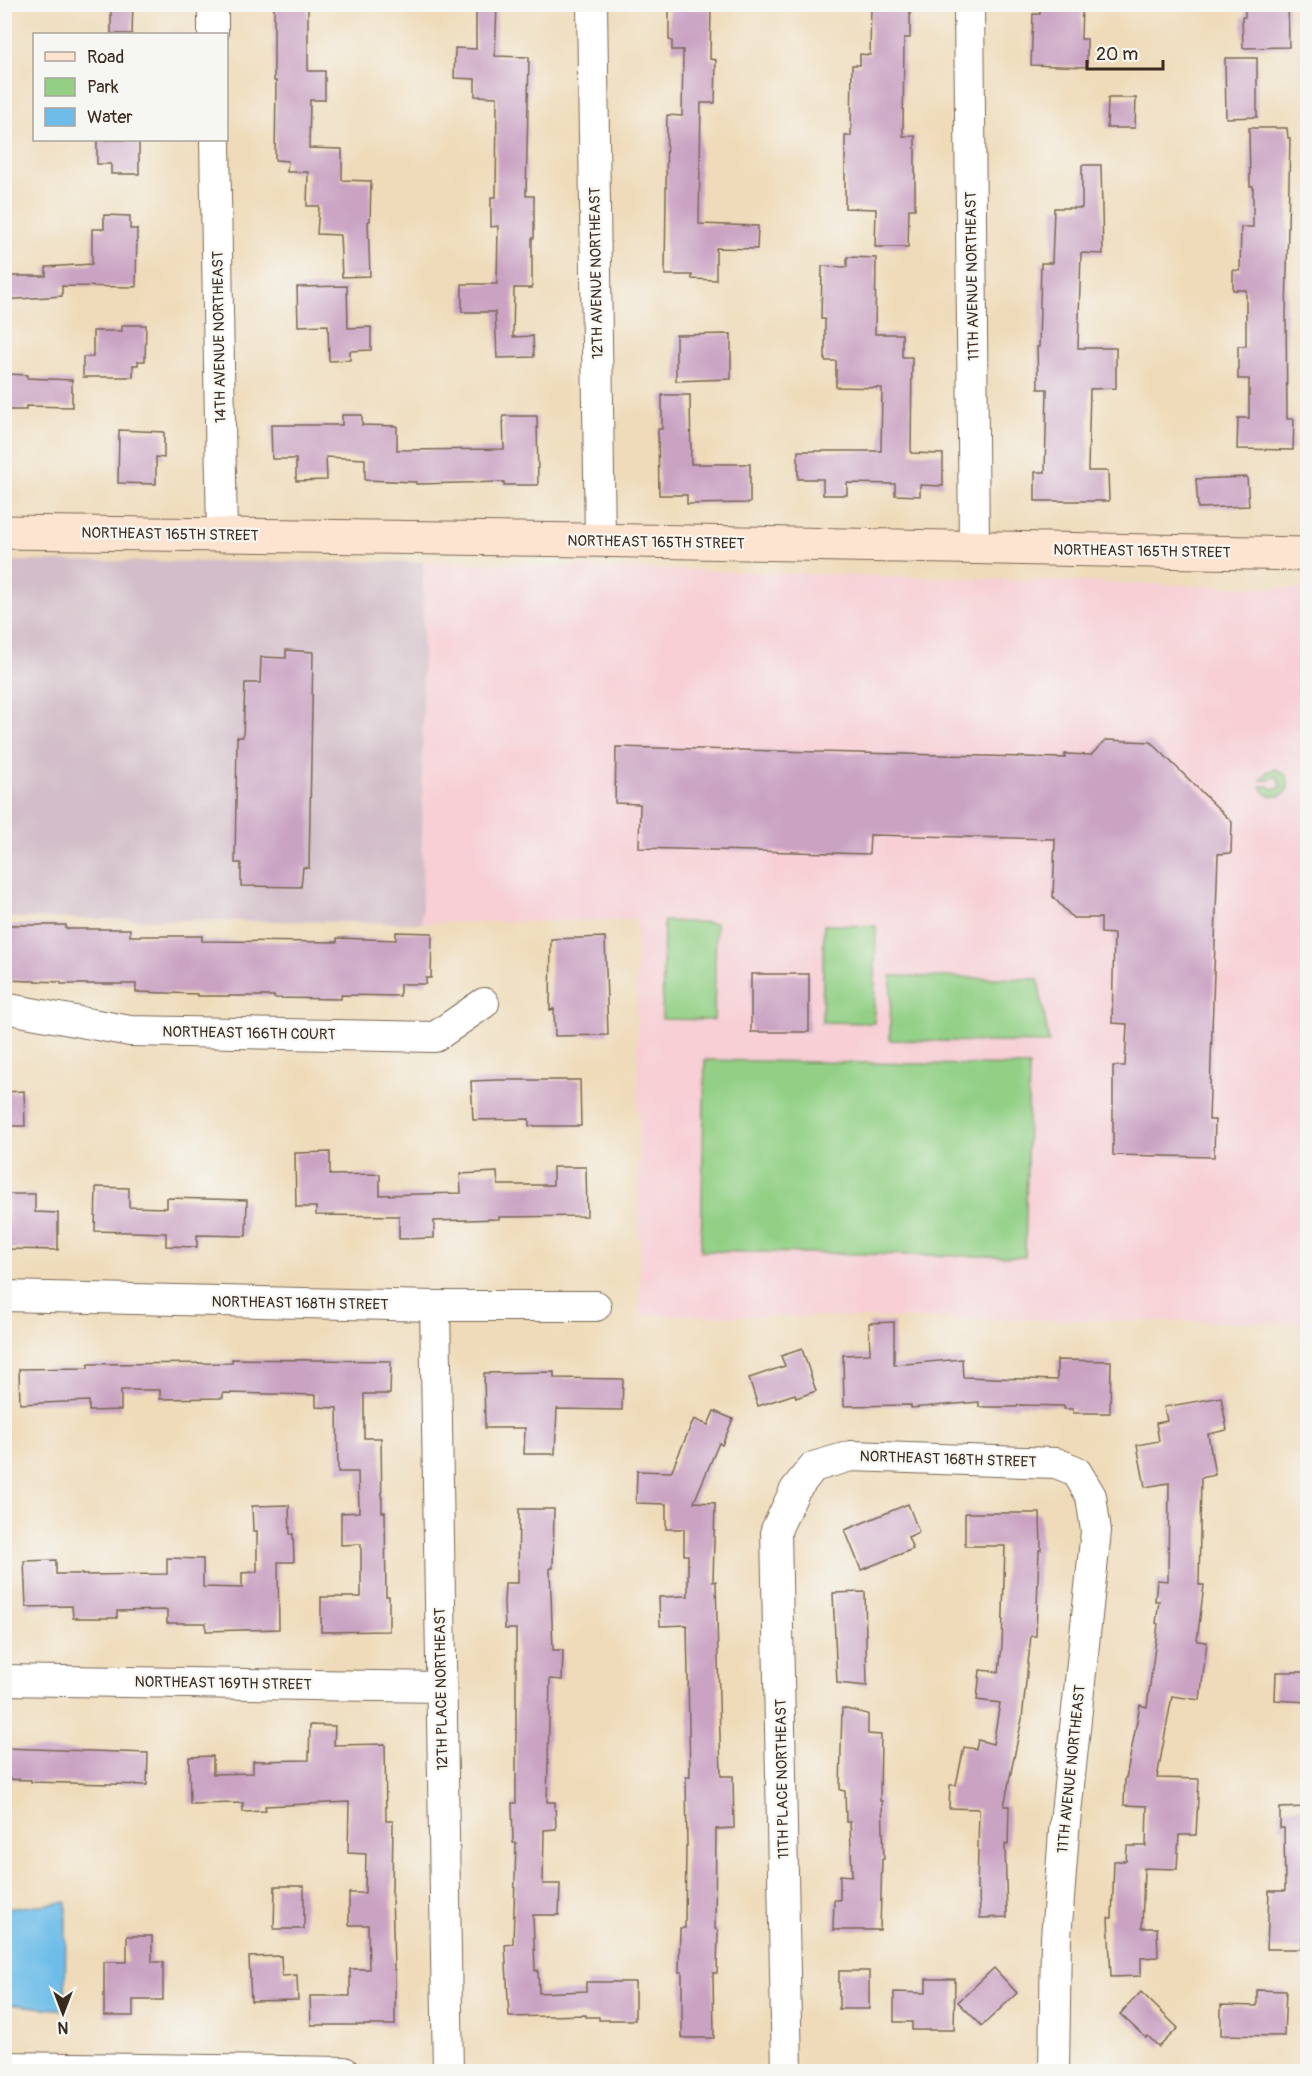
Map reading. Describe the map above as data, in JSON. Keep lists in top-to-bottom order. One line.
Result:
{"streets":{"street":["12TH AVENUE NORTHEAST","11TH AVENUE NORTHEAST","14TH AVENUE NORTHEAST","NORTHEAST 165TH STREET","NORTHEAST 166TH COURT","NORTHEAST 168TH STREET","NORTHEAST 169TH STREET","12TH PLACE NORTHEAST","11TH PLACE NORTHEAST"]},"crossings":[["12TH AVENUE NORTHEAST","NORTHEAST 165TH STREET"],["11TH AVENUE NORTHEAST","NORTHEAST 165TH STREET"],["11TH AVENUE NORTHEAST","NORTHEAST 168TH STREET"],["14TH AVENUE NORTHEAST","NORTHEAST 165TH STREET"],["NORTHEAST 168TH STREET","12TH PLACE NORTHEAST"],["NORTHEAST 168TH STREET","11TH PLACE NORTHEAST"],["NORTHEAST 169TH STREET","12TH PLACE NORTHEAST"]],"legend":["Road","Park","Water"],"scale_bar":"20 m","north":"bottom"}
